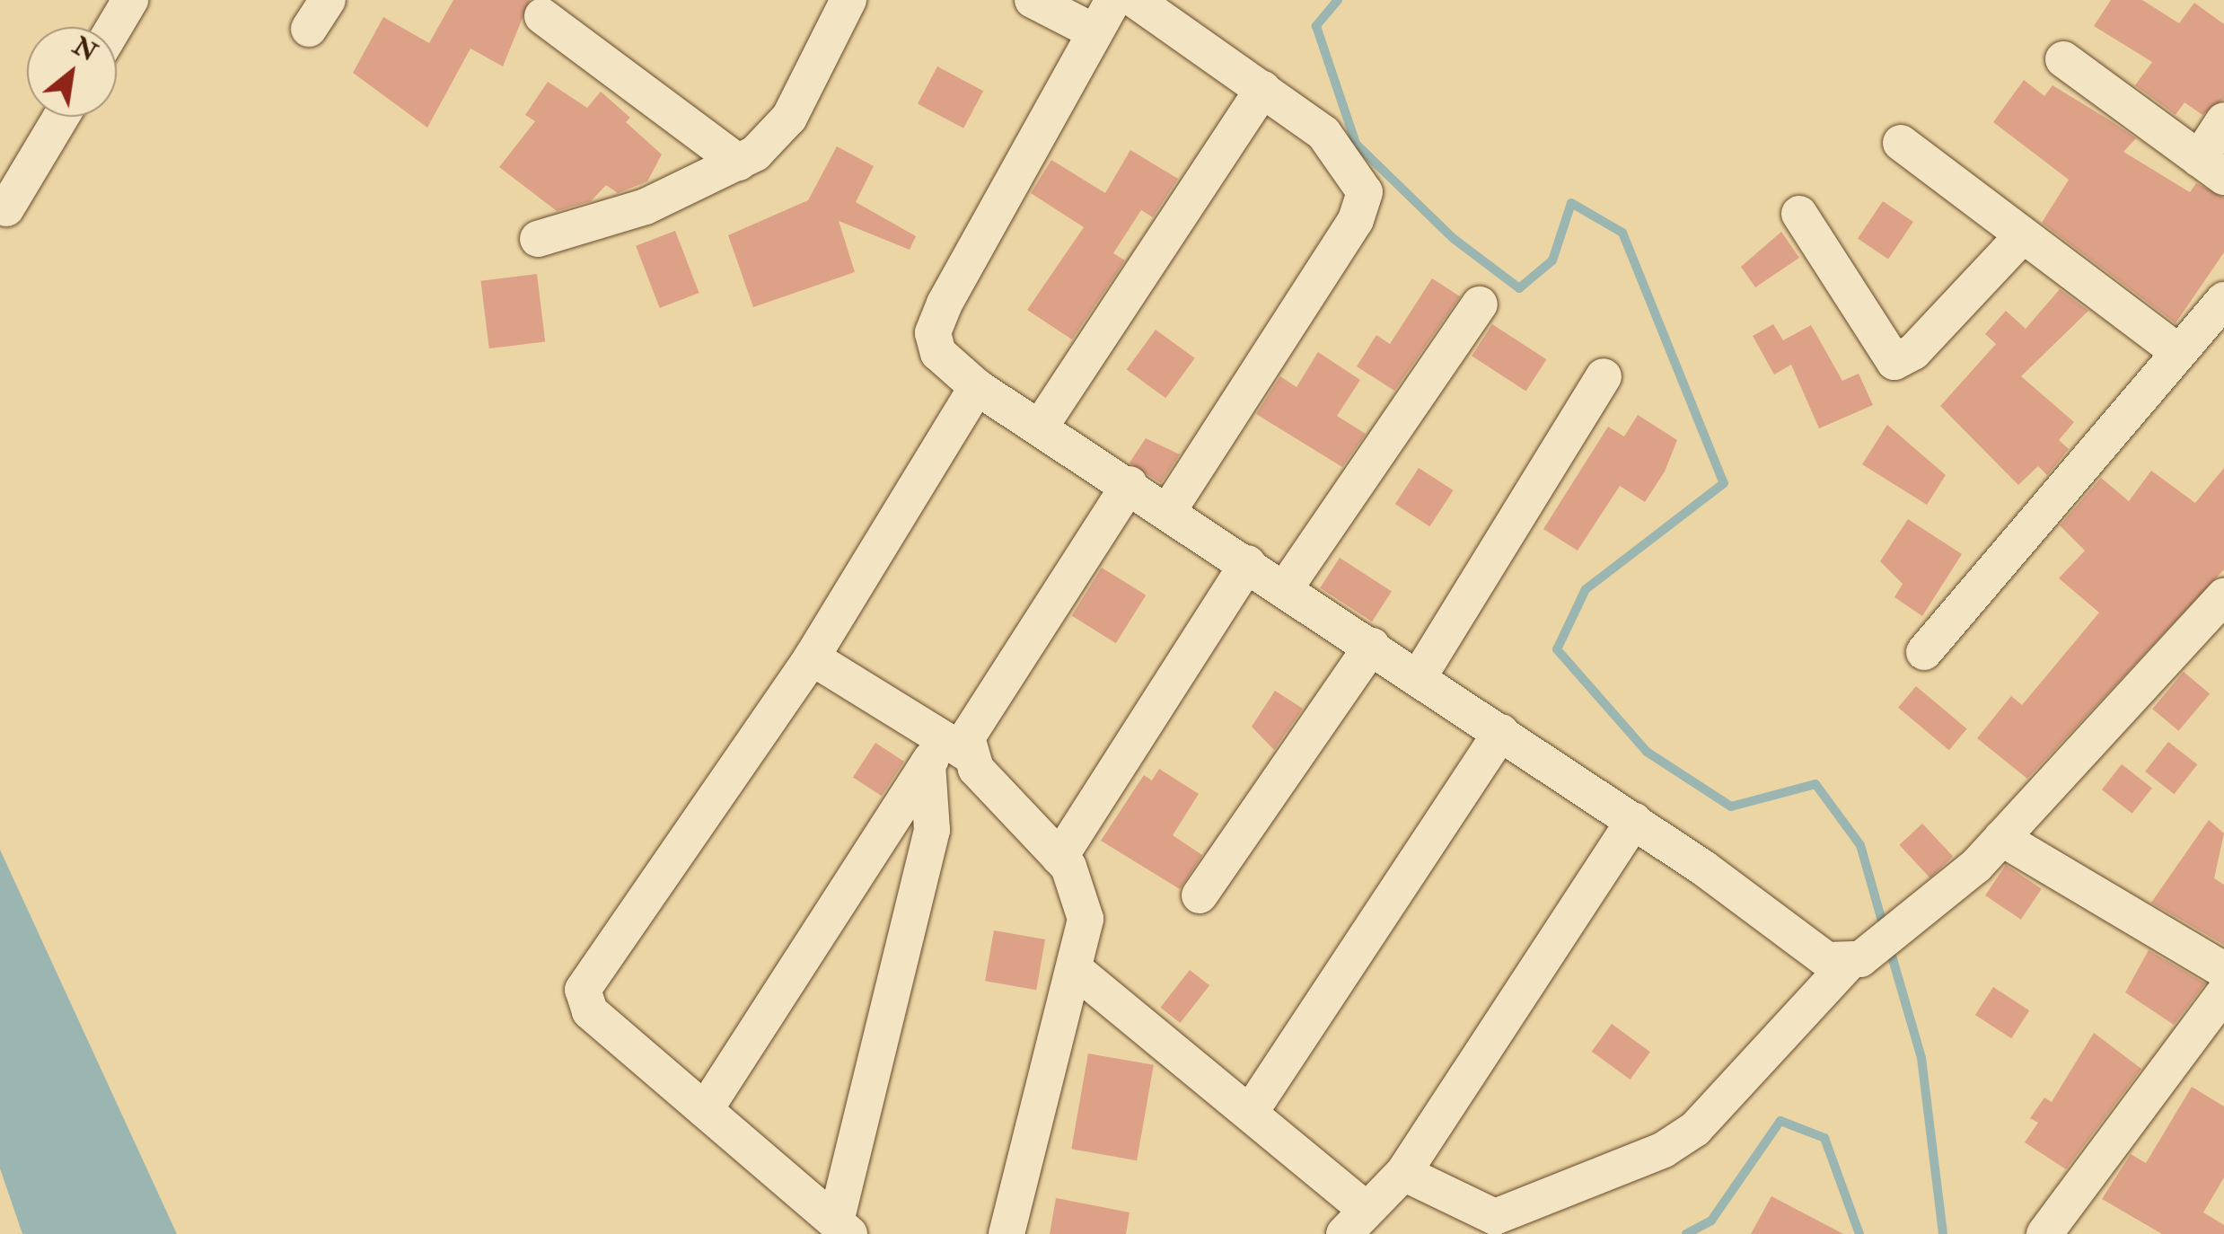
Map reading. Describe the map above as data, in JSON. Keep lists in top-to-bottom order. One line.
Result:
{"north":"top right"}
